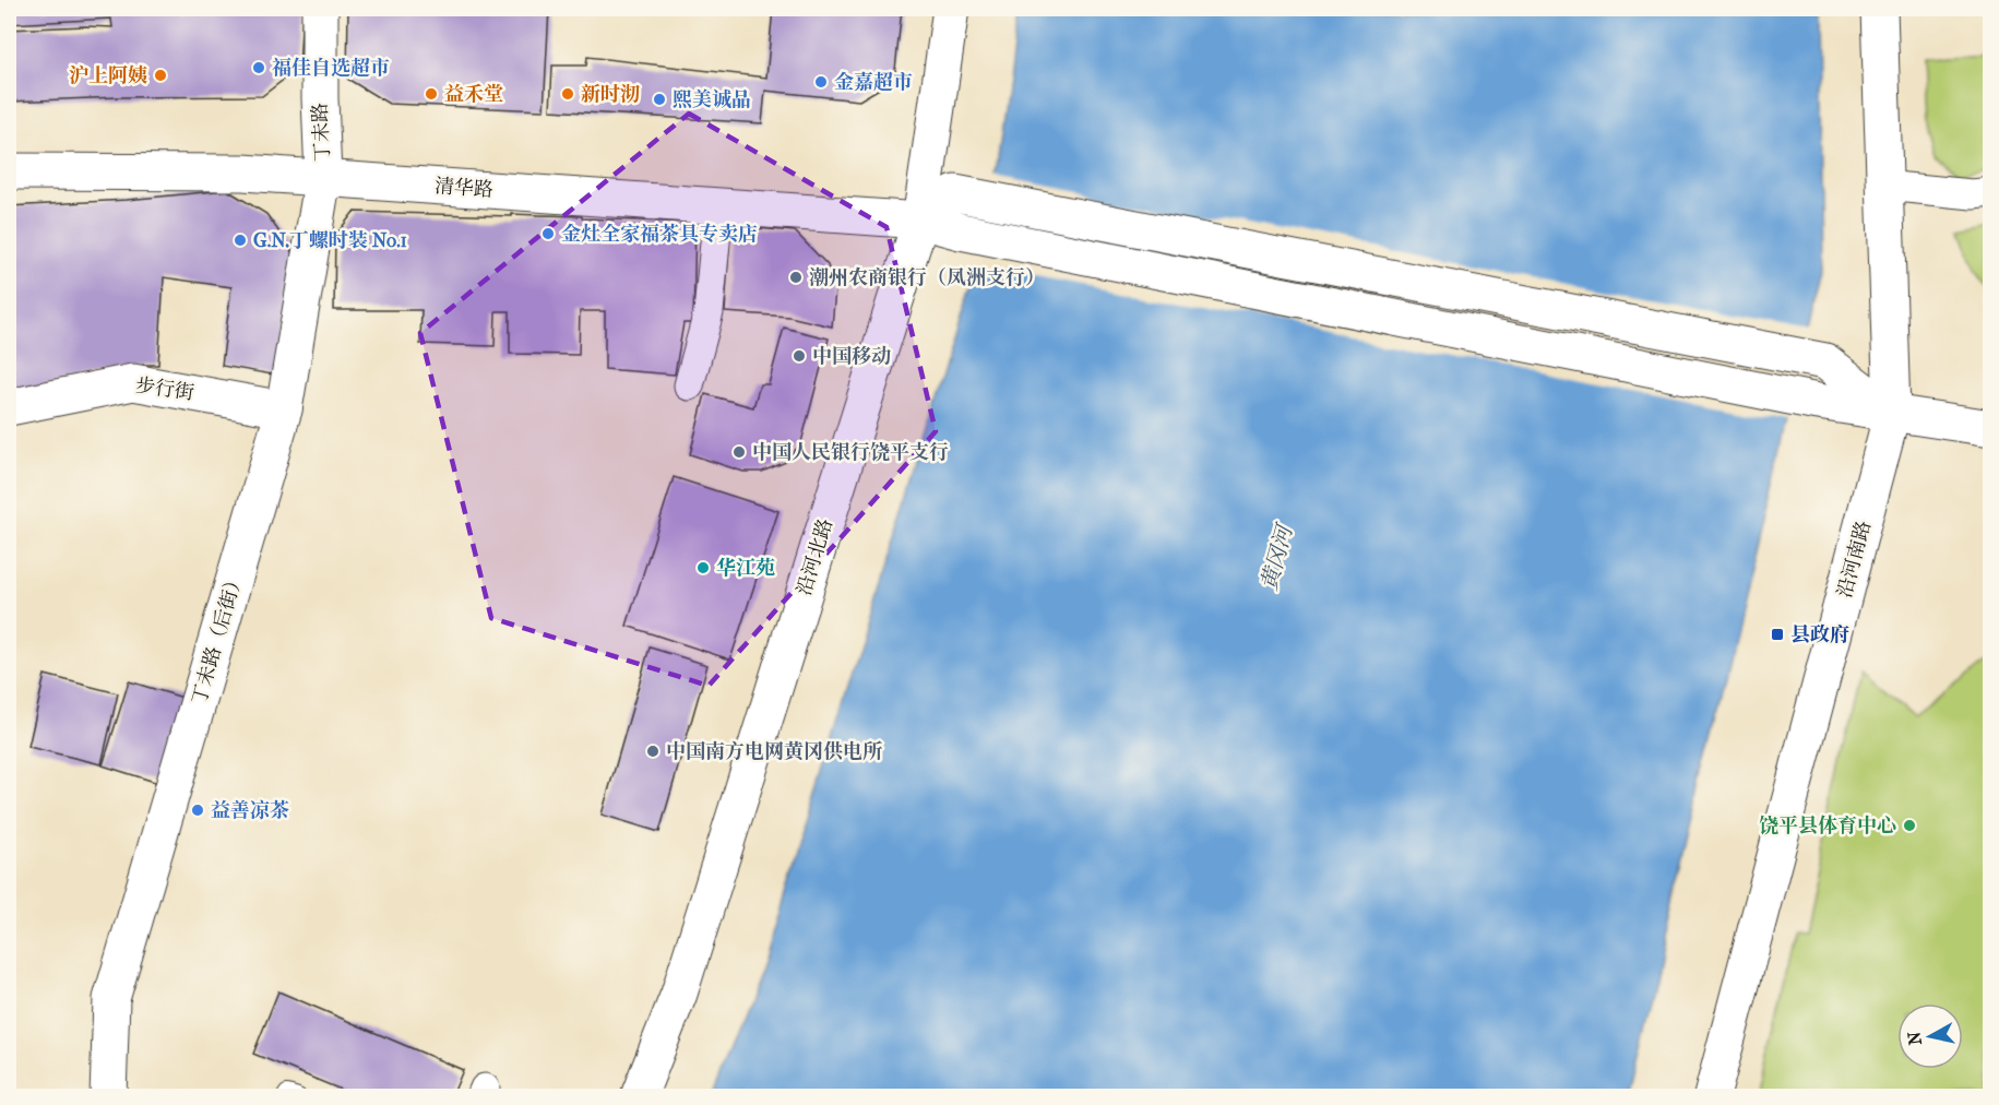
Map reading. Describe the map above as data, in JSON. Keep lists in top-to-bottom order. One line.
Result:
{"streets":{"main road":["丁未路","清华路","步行街","沿河北路","沿河南路","丁未路（后街）"]},"crossings":[["丁未路","清华路"],["丁未路","丁未路（后街）"],["清华路","沿河北路"],["清华路","沿河南路"],["清华路","丁未路（后街）"],["步行街","丁未路（后街）"]],"water":["黄冈河"],"places":{"other":["福佳自选超市","沪上阿姨","金嘉超市","益禾堂","新时沏","熙美诚品","金灶全家福茶具专卖店","G.N.丁螺时装 No.1","潮州农商银行（凤洲支行）","中国移动","中国人民银行饶平支行","华江苑","中国南方电网黄冈供电所","益善凉茶","饶平县体育中心"],"transit":["县政府"]},"north":"left"}
